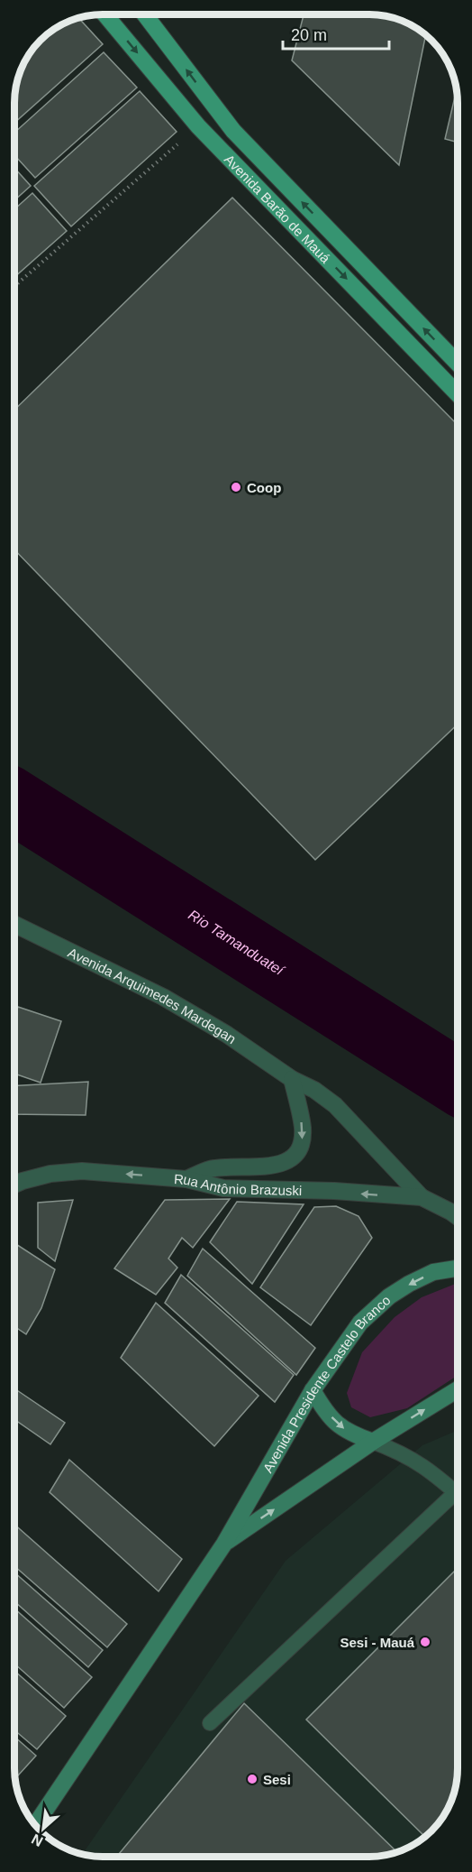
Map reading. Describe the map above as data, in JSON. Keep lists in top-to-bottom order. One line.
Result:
{"streets":{"main road":["Avenida Barão de Mauá","Avenida Presidente Castelo Branco"],"street":["Avenida Arquimedes Mardegan","Rua Antônio Brazuski"]},"crossings":[["Avenida Arquimedes Mardegan","Rua Antônio Brazuski"]],"one_way":["Rua Antônio Brazuski"],"water":["Rio Tamanduateí"],"places":["Coop","Sesi - Mauá","Sesi"],"scale_bar":"20 m","north":"bottom left"}
